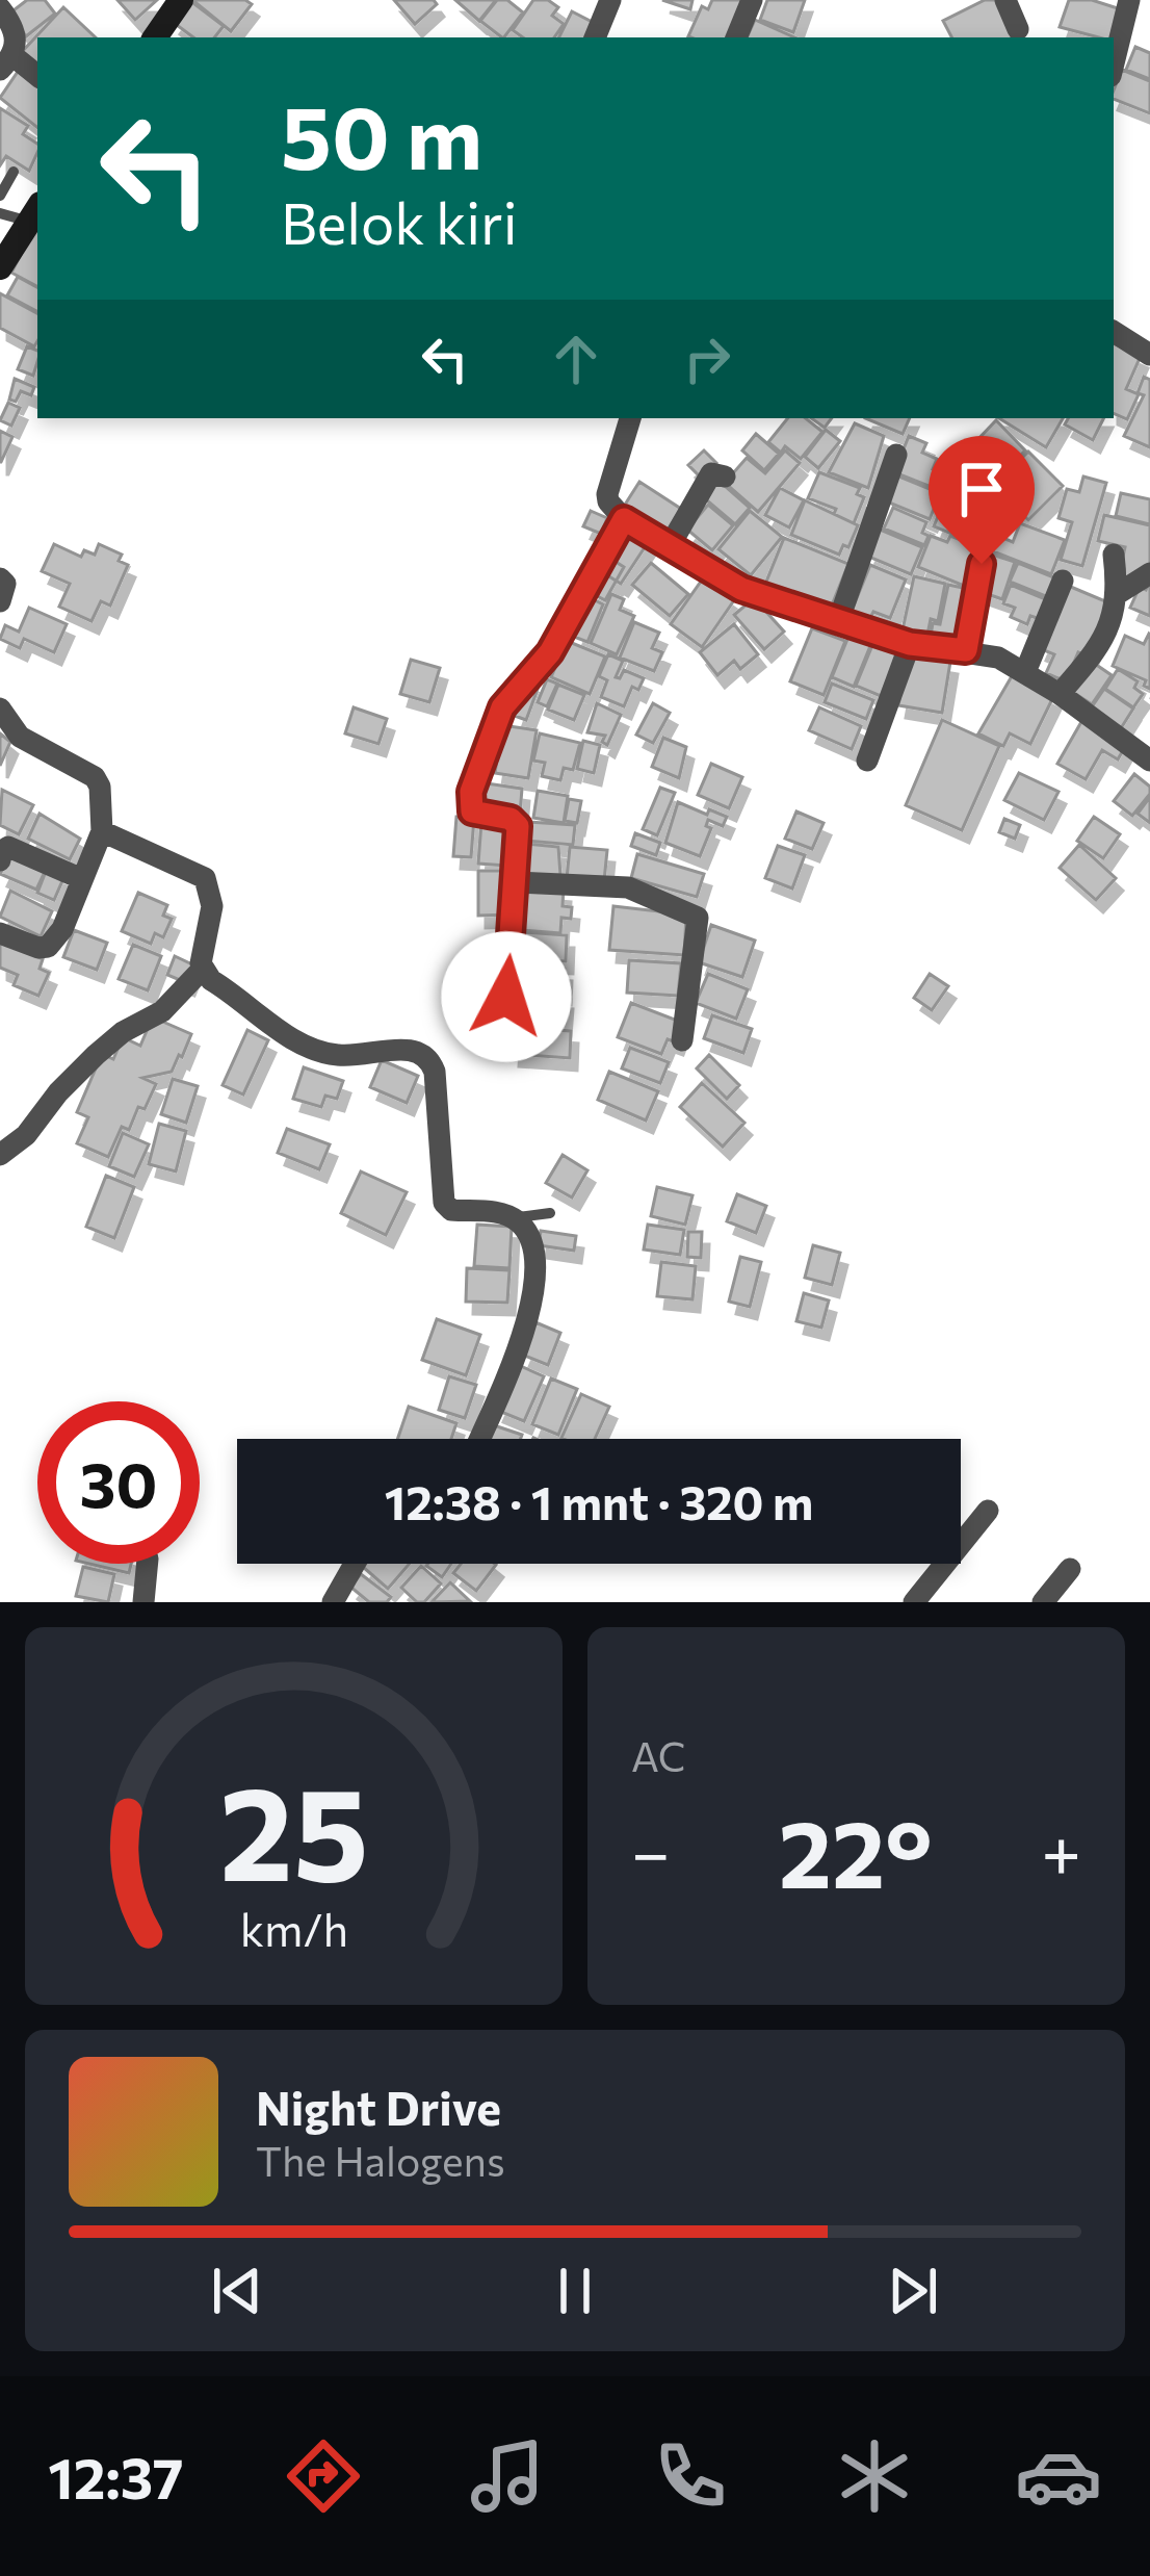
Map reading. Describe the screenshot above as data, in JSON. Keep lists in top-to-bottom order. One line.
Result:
{"page":{"turn":["50 m","Belok kiri"],"limit":"30","trip":"12:38 · 1 mnt · 320 m","tile":"AC","heat":["−","22°","+"],"song":["Night Drive","The Halogens"],"tabs":"12:37","gauge":["25","km/h"]}}
